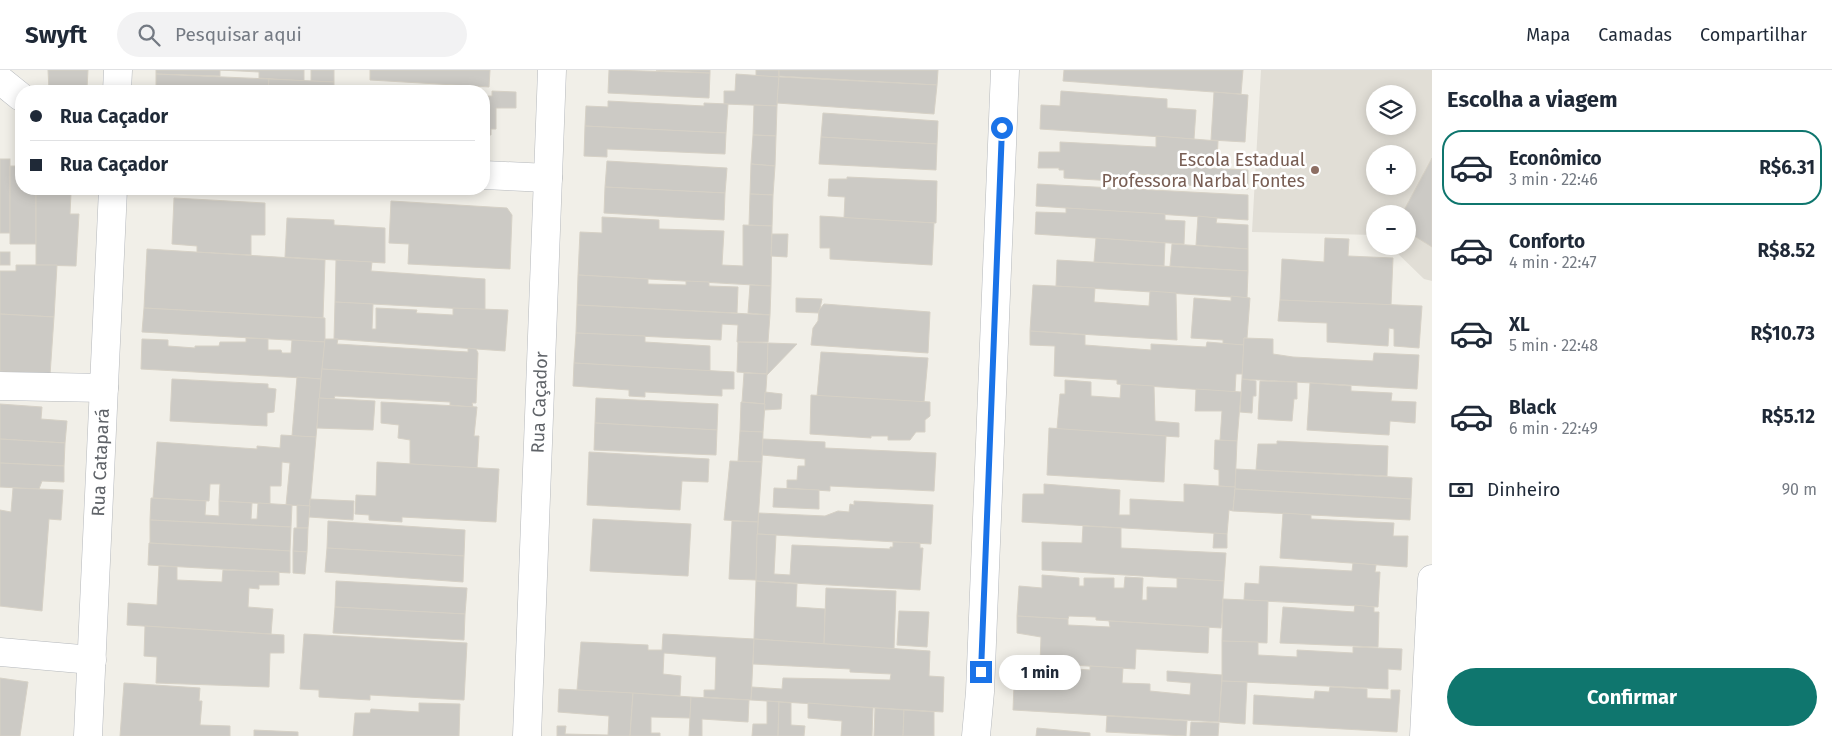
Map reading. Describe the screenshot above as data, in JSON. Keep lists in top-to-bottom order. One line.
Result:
{"streets":{"street":["Rua Caçador","Rua Catapará"]},"places":["Escola Estadual Professora Narbal Fontes"],"page":{"header":"Swyft","search":"Pesquisar aqui","nav":["Mapa","Camadas","Compartilhar"],"heading":"Escolha a viagem","map_buttons":["+","−"],"banner":["Rua Caçador","Rua Caçador"],"list":[{"name":"Econômico","note":"3 min · 22:46","value":"R$6.31"},{"name":"Conforto","note":"4 min · 22:47","value":"R$8.52"},{"name":"XL","note":"5 min · 22:48","value":"R$10.73"},{"name":"Black","note":"6 min · 22:49","value":"R$5.12"}],"pay":["Dinheiro","90 m"],"bubble":"1 min","buttons":"Confirmar"}}
